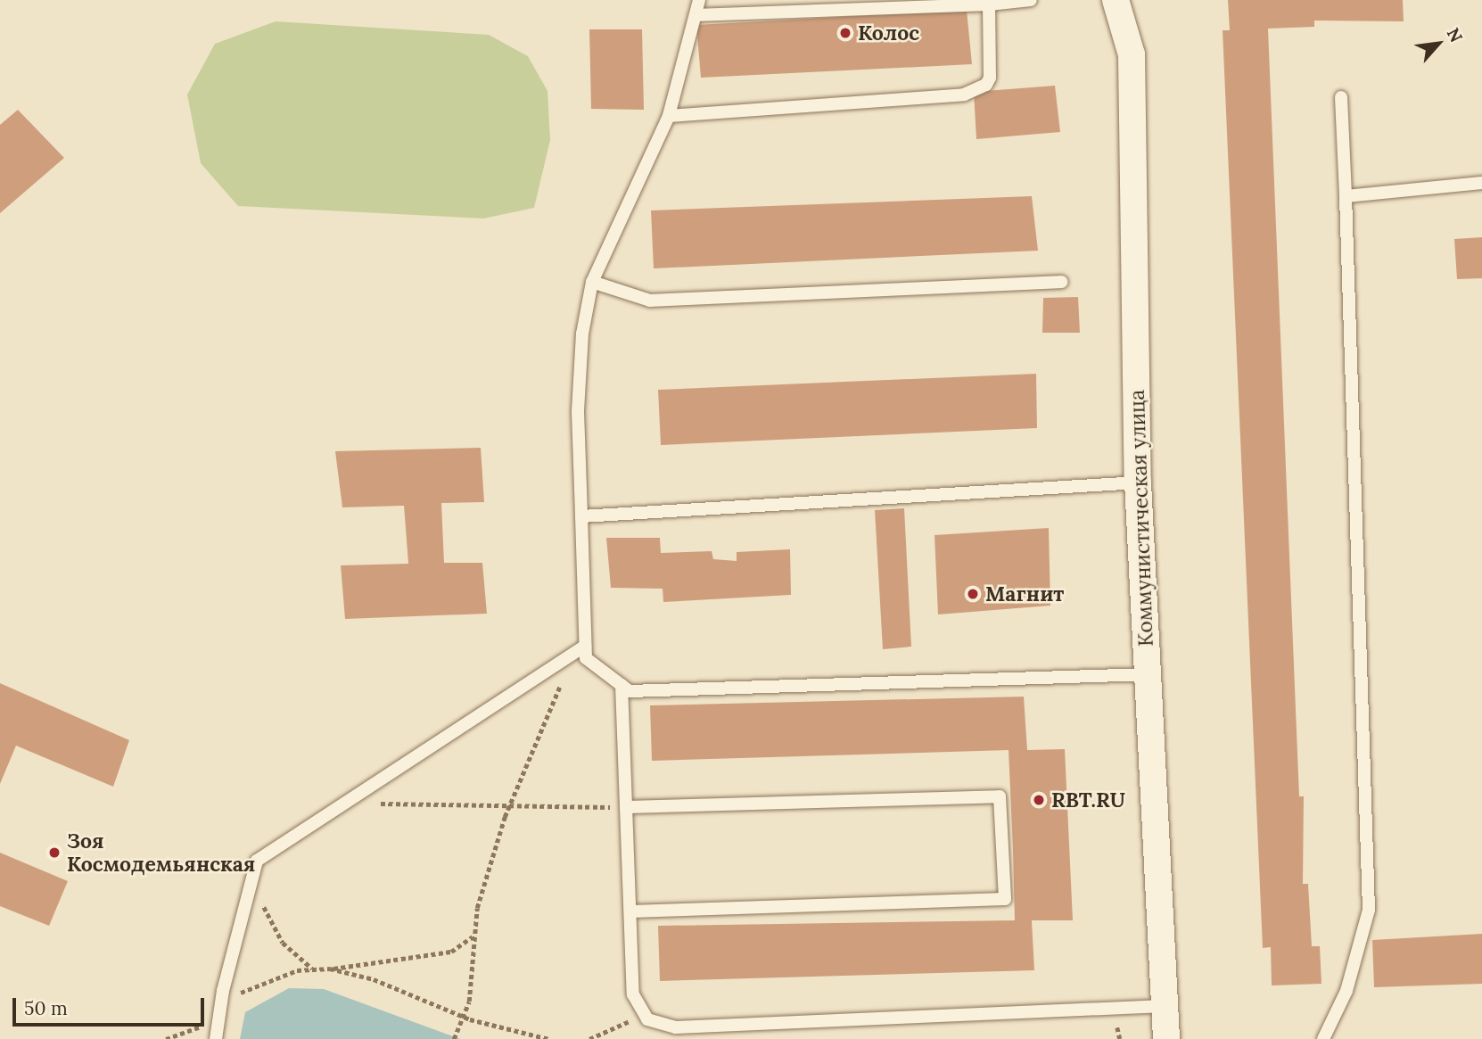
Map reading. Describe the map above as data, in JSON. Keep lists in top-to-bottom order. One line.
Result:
{"streets":{"street":["Коммунистическая улица"]},"places":["Колос","Магнит","RBT.RU","Зоя Космодемьянская"],"scale_bar":"50 m","north":"top right"}
